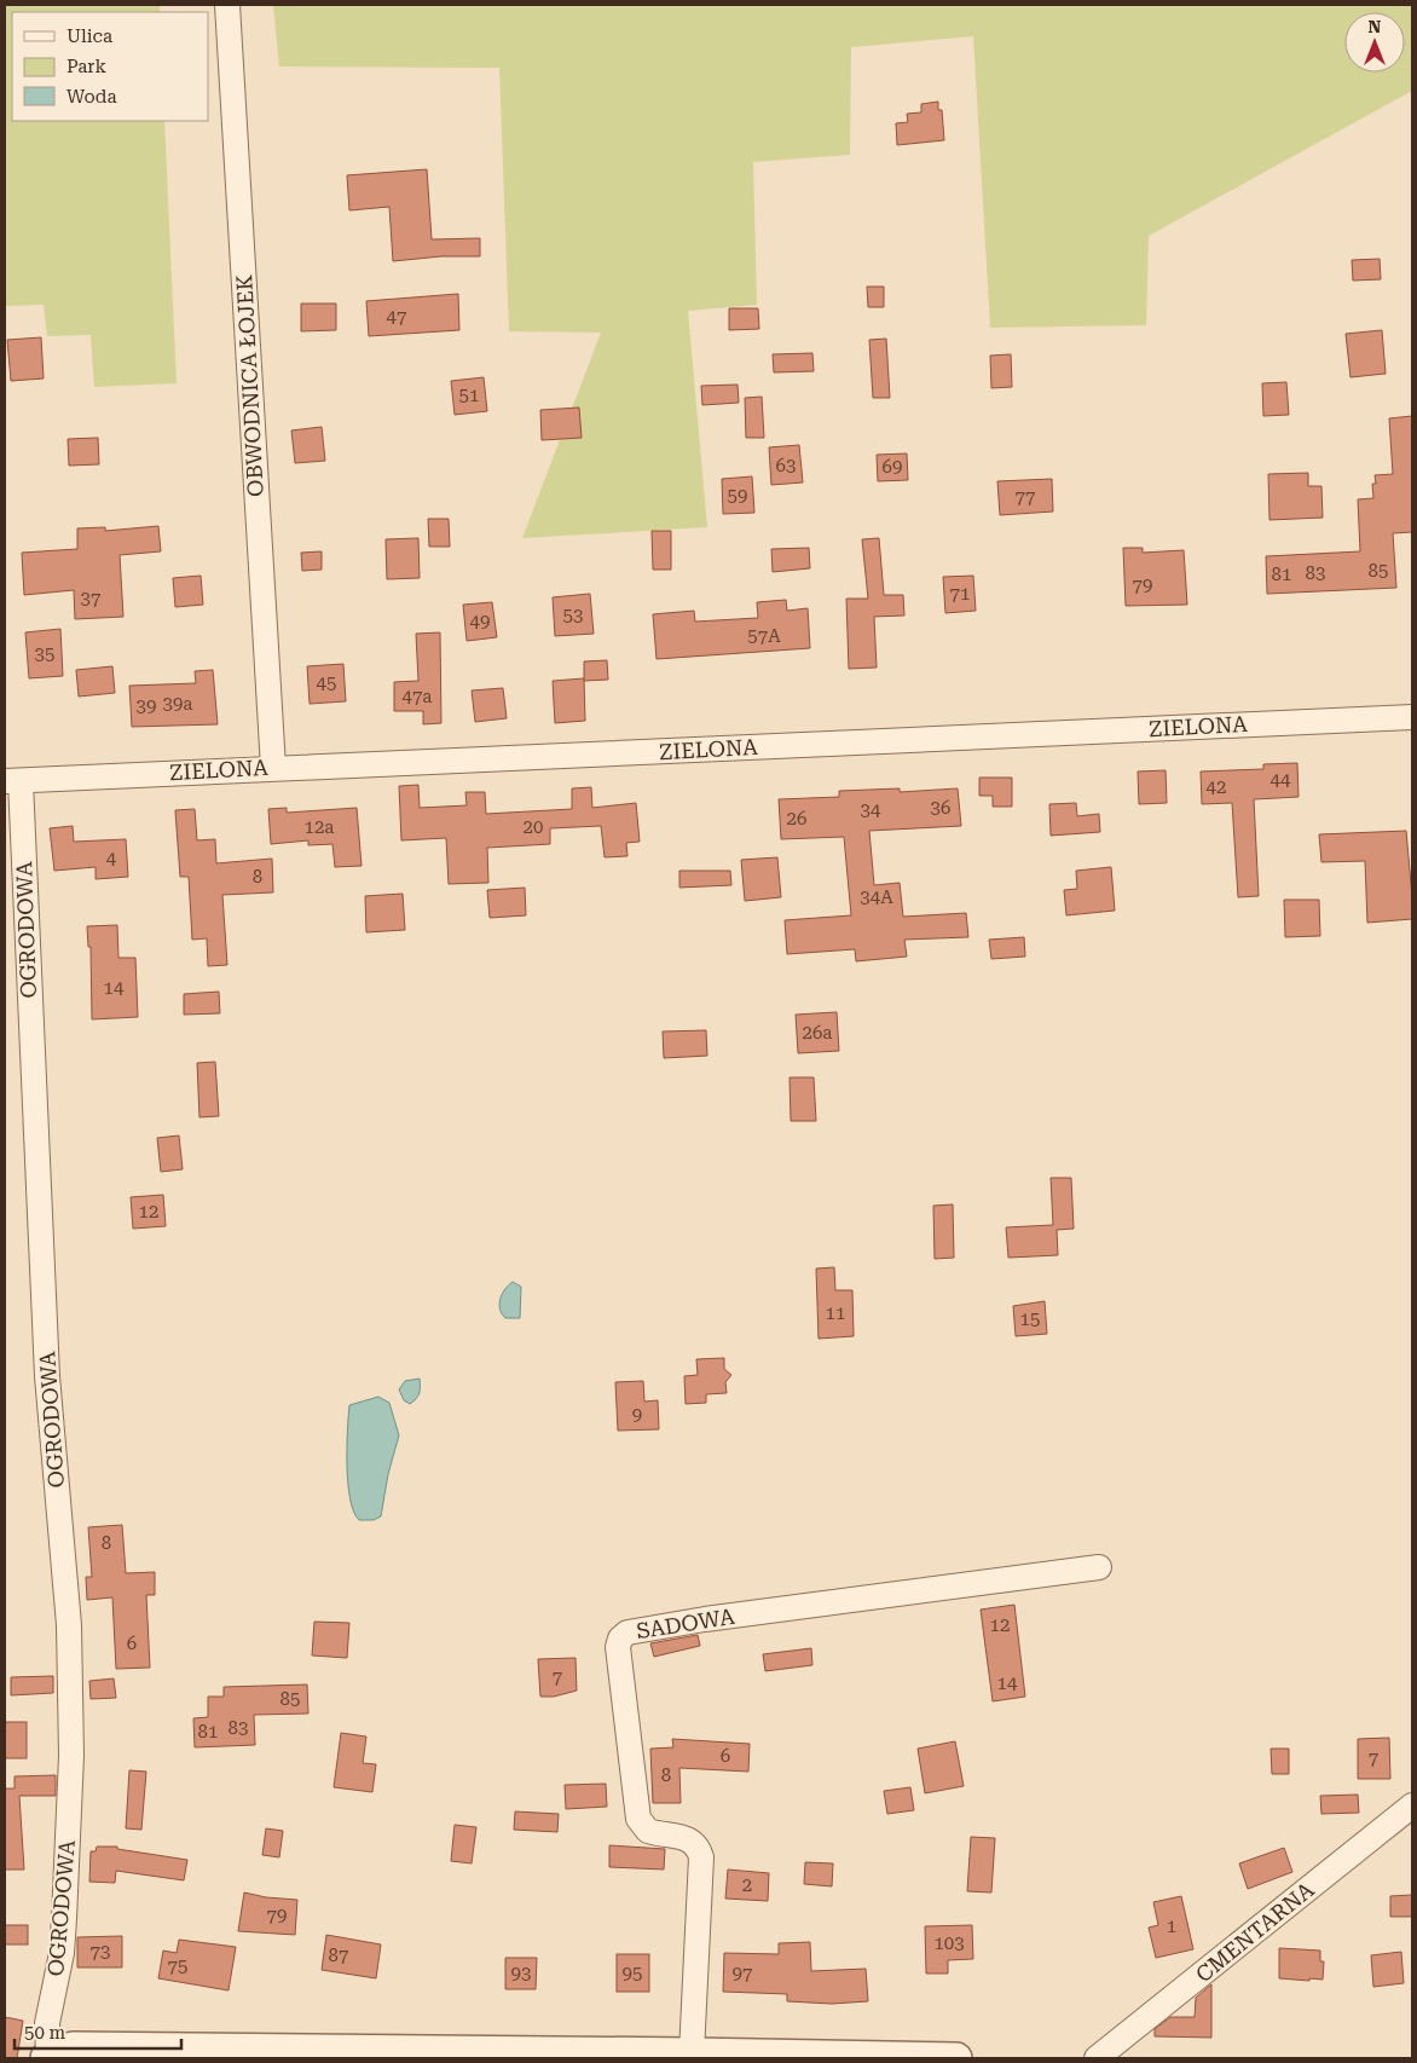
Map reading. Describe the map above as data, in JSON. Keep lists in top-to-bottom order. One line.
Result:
{"streets":{"street":["OBWODNICA ŁOJEK","ZIELONA","OGRODOWA","SADOWA","CMENTARNA"]},"crossings":[["OBWODNICA ŁOJEK","ZIELONA"],["ZIELONA","OGRODOWA"]],"house_numbers":["47","51","63","69","59","77","85","83","81","79","71","37","53","49","57A","35","45","47a","39a","39","44","42","36","34","26","12a","20","4","8","34A","14","26a","12","11","15","9","8","12","6","7","14","85","83","81","6","7","8","2","79","1","103","73","87","75","93","95","97"],"legend":["Ulica","Park","Woda"],"scale_bar":"50 m","north":"top"}
